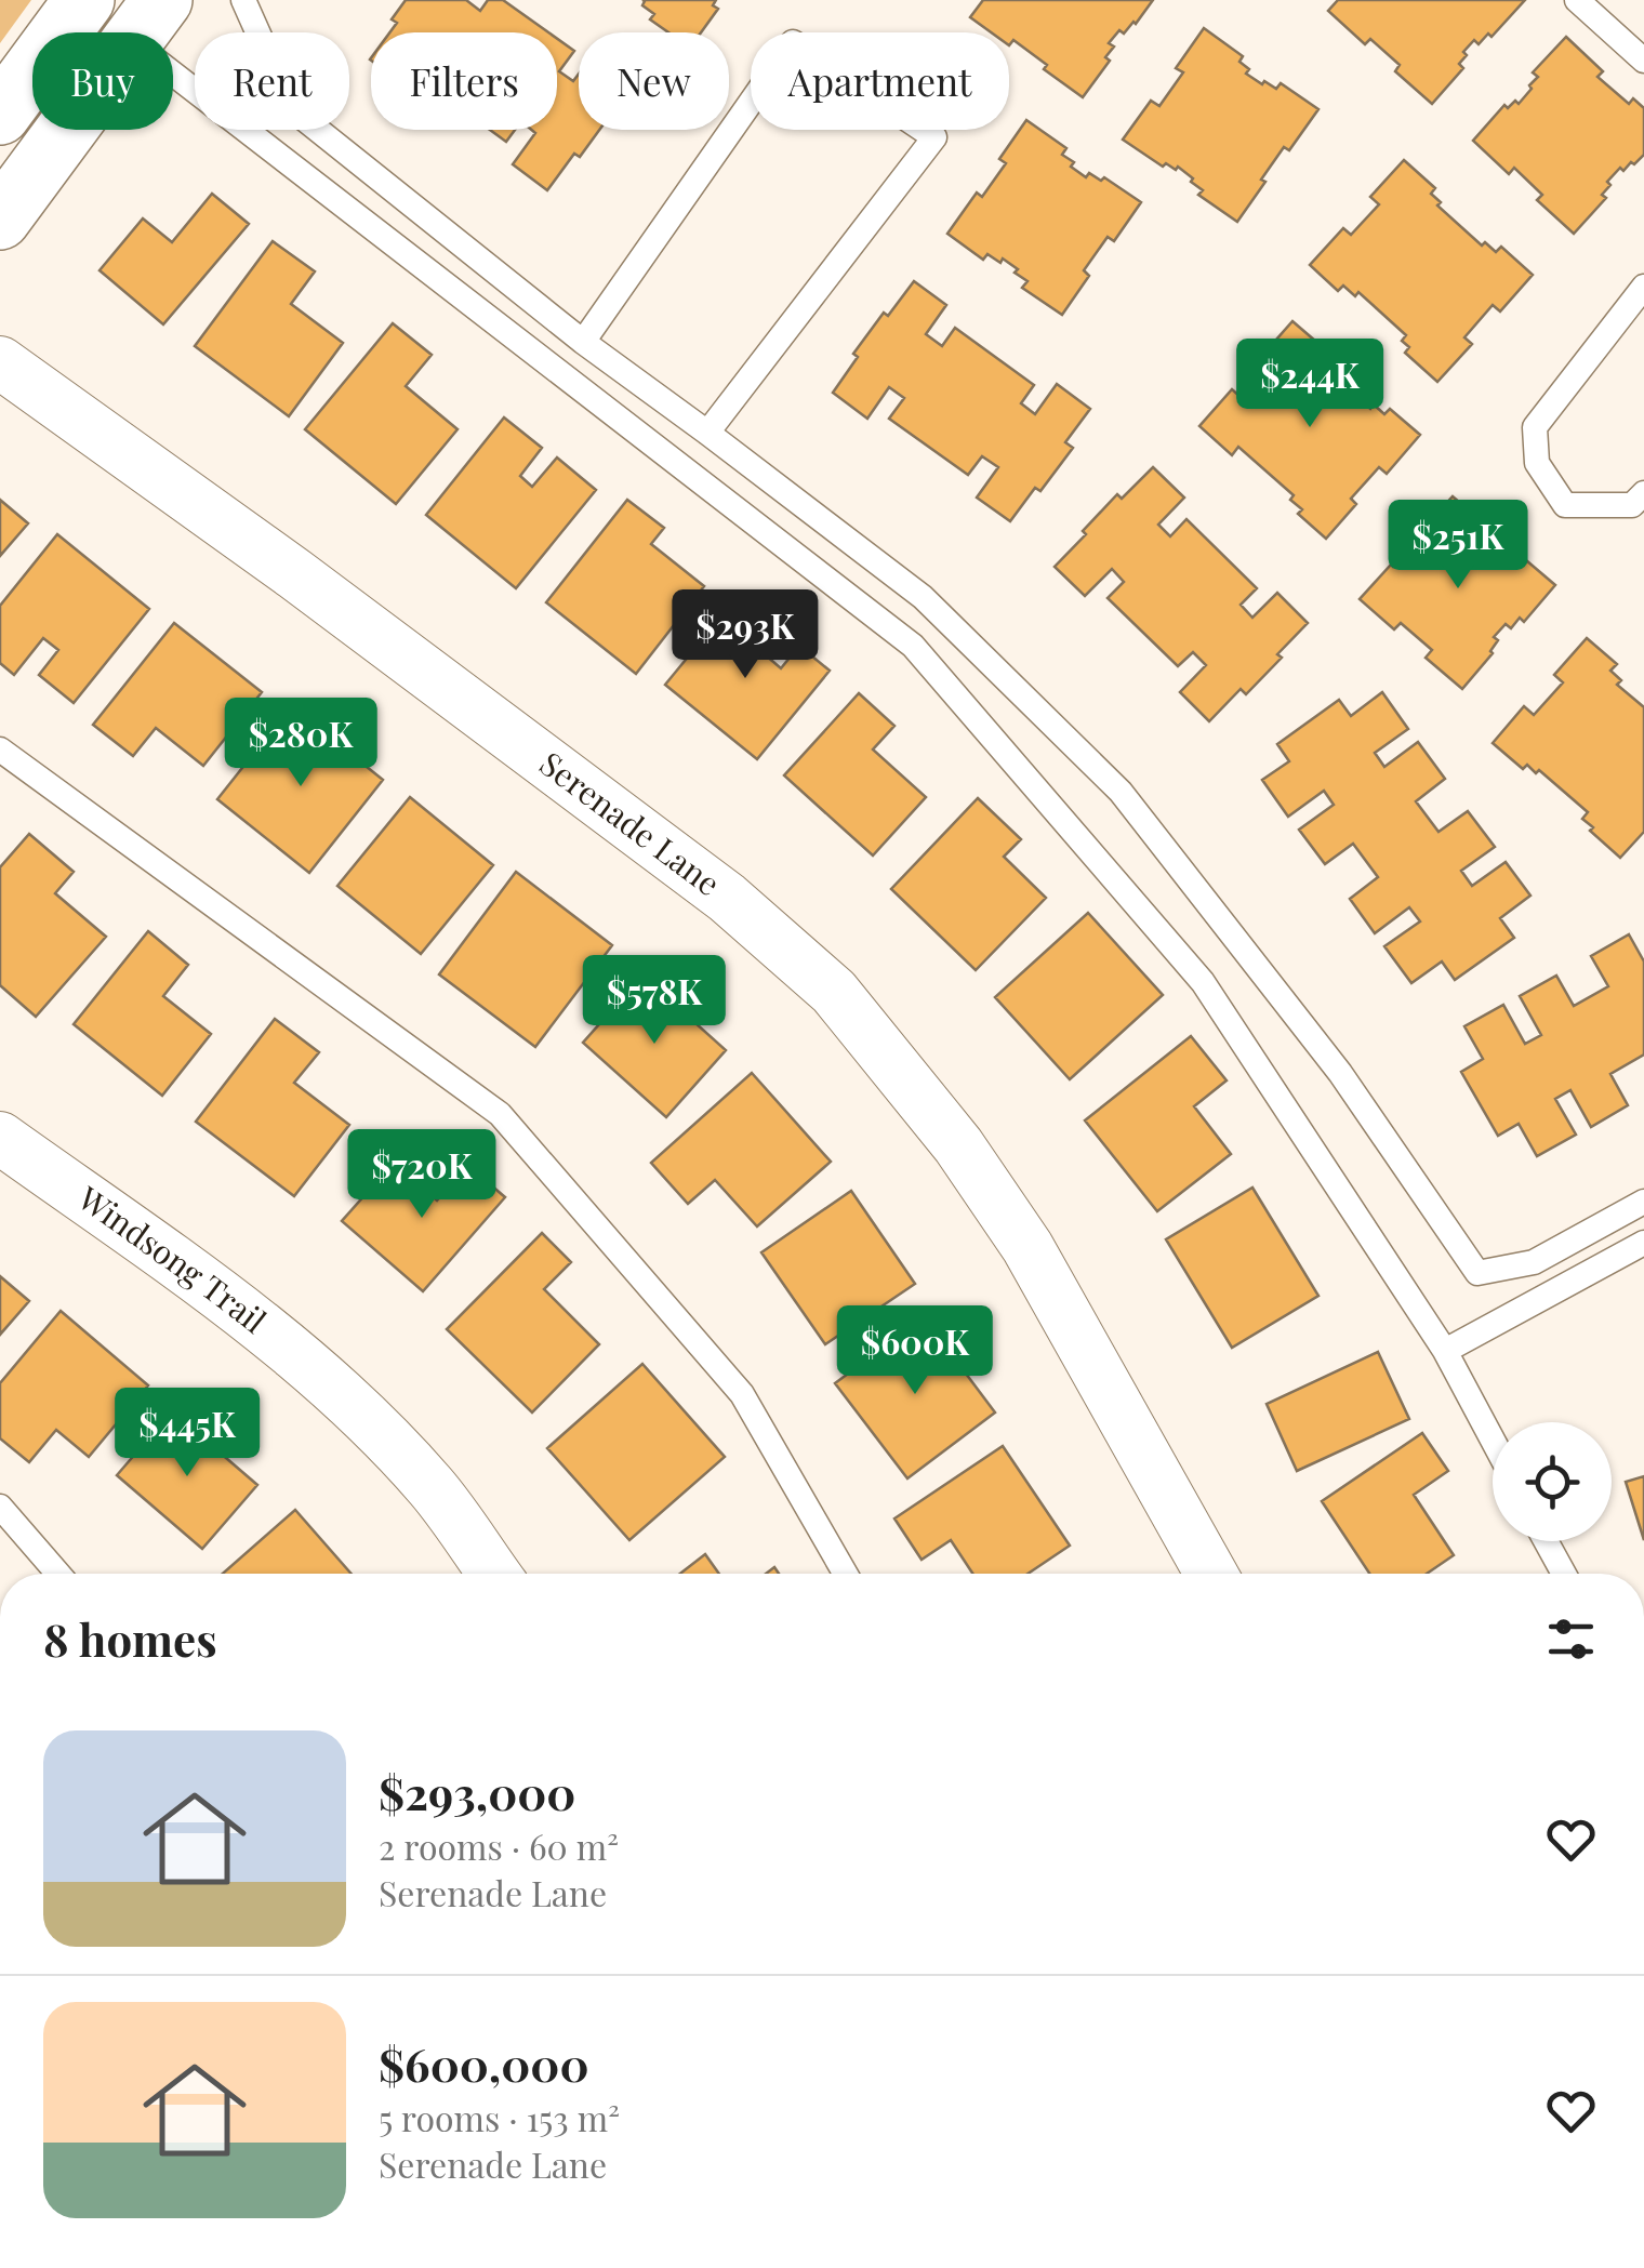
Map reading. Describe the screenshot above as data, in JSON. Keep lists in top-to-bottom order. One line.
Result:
{"streets":{"street":["Serenade Lane","Windsong Trail"]},"page":{"chip":["Buy","Rent","Filters","New","Apartment"],"price":["$244K","$251K","$293K","$280K","$578K","$720K","$600K","$445K"],"heading":"8 homes","list":[{"name":"$293,000","note":"2 rooms · 60 m² · Serenade Lane"},{"name":"$600,000","note":"5 rooms · 153 m² · Serenade Lane"}]}}
